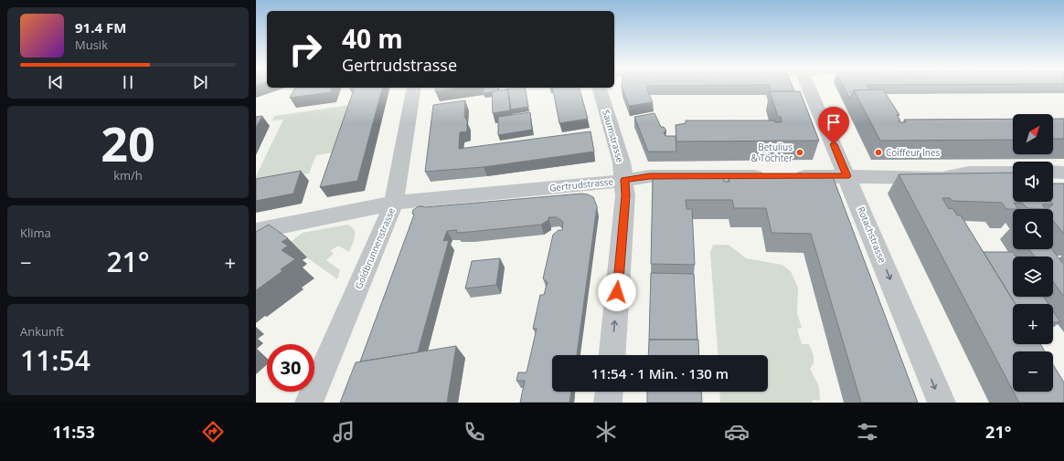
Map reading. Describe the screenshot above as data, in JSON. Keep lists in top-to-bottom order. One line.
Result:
{"streets":{"street":["Saumstrasse","Gertrudstrasse","Rotachstrasse","Goldbrunnenstrasse"]},"crossings":[["Saumstrasse","Gertrudstrasse"],["Gertrudstrasse","Rotachstrasse"],["Gertrudstrasse","Goldbrunnenstrasse"]],"one_way":["Saumstrasse","Rotachstrasse"],"places":["Betulius & Töchter","Coiffeur Ines"],"north":"top right","page":{"turn":["40 m","Gertrudstrasse"],"song":["91.4 FM","Musik"],"tile":[["20","km/h"],"Klima",["Ankunft","11:54"]],"map_buttons":["+","−"],"heat":["−","21°","+"],"limit":"30","trip":"11:54 · 1 Min. · 130 m","tabs":["11:53","21°"]}}
